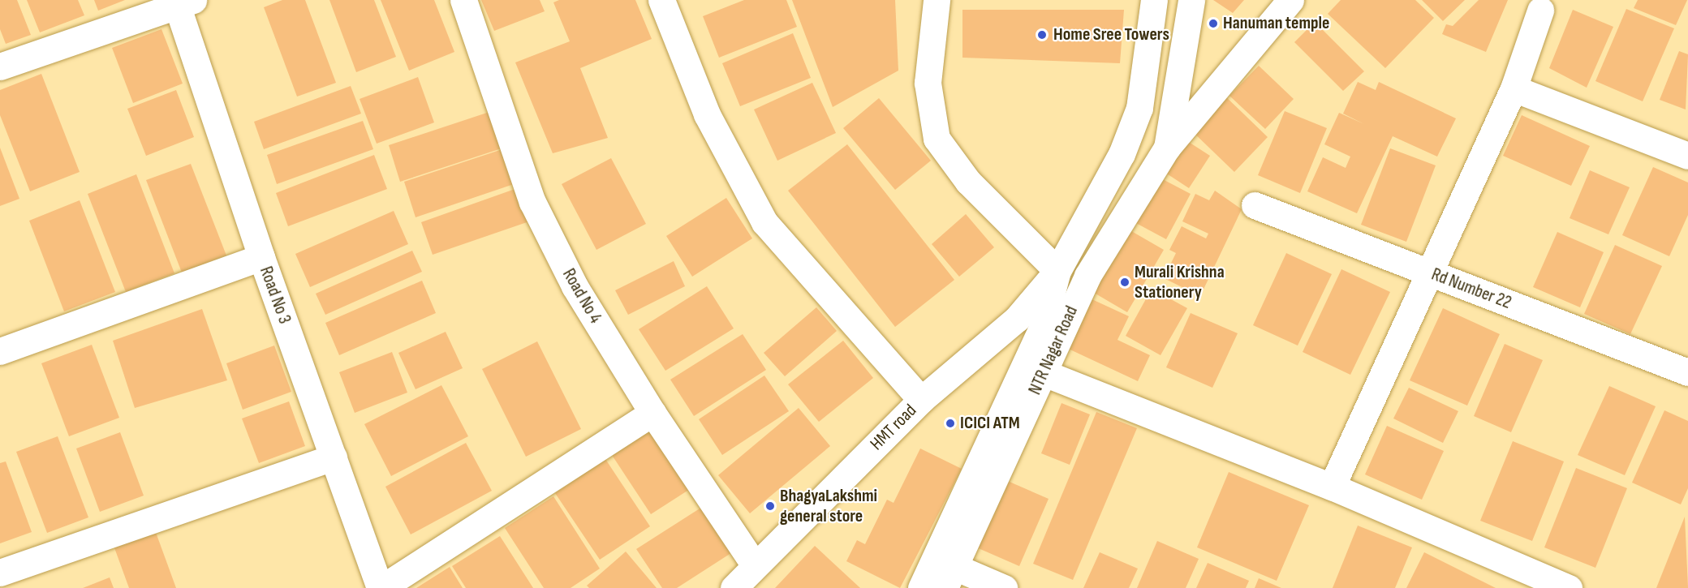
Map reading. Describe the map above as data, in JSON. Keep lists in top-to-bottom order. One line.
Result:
{"streets":{"street":["Rd Number 22","Road No 3","Road No 4","NTR Nagar Road","HMT road"]},"crossings":[["Road No 4","HMT road"],["NTR Nagar Road","HMT road"]],"places":["Hanuman temple","Home Sree Towers","Murali Krishna Stationery","ICICI ATM","BhagyaLakshmi general store"]}
